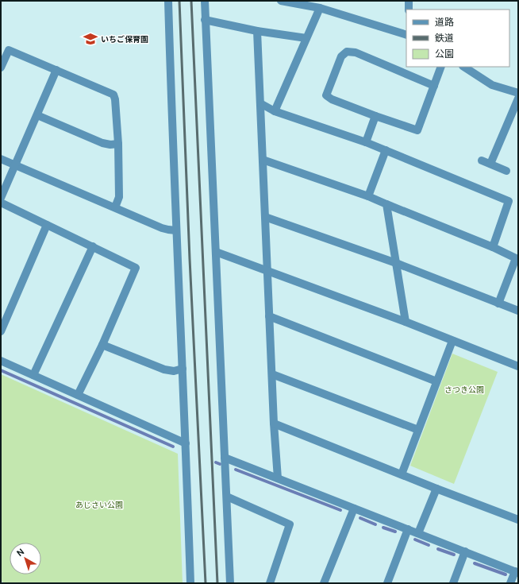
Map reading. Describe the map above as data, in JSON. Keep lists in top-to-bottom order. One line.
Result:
{"parks":["さつき公園","あじさい公園"],"places":{"school or university":["いちご保育園"]},"legend":["道路","鉄道","公園"],"north":"top left"}
